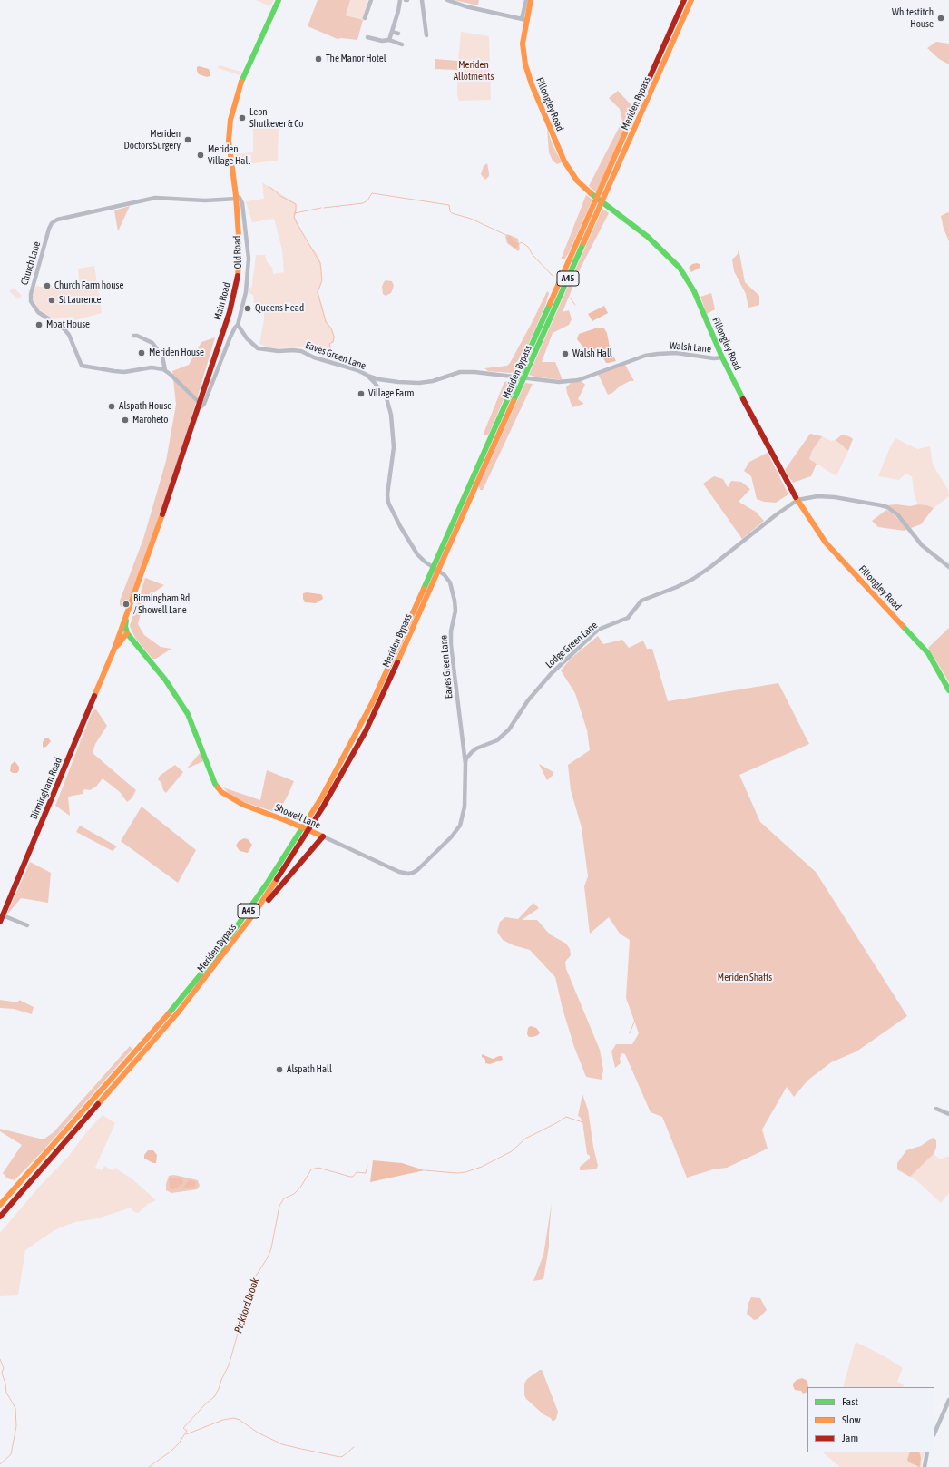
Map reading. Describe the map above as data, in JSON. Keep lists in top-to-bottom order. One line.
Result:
{"streets":{"main road":["Meriden Bypass","Fillongley Road","A45","Main Road","Birmingham Road","Showell Lane"],"street":["Old Road","Church Lane","Walsh Lane","Eaves Green Lane","Lodge Green Lane"]},"crossings":[["Fillongley Road","Walsh Lane"],["Fillongley Road","Lodge Green Lane"],["Old Road","Church Lane"],["Old Road","Main Road"],["Old Road","Eaves Green Lane"],["Church Lane","Main Road"],["Main Road","Birmingham Road"],["Main Road","Showell Lane"],["Eaves Green Lane","Showell Lane"],["Birmingham Road","Showell Lane"]],"water":["Pickford Brook"],"parks":["Meriden Allotments","Meriden Shafts"],"places":["Whitestitch House","The Manor Hotel","Leon Shutkever & Co","Meriden Doctors Surgery","Meriden Village Hall","Church Farm house","St Laurence","Queens Head","Moat House","Meriden House","Walsh Hall","Village Farm","Alspath House","Maroheto","Birmingham Rd / Showell Lane","Alspath Hall"],"legend":["Fast","Slow","Jam"]}
